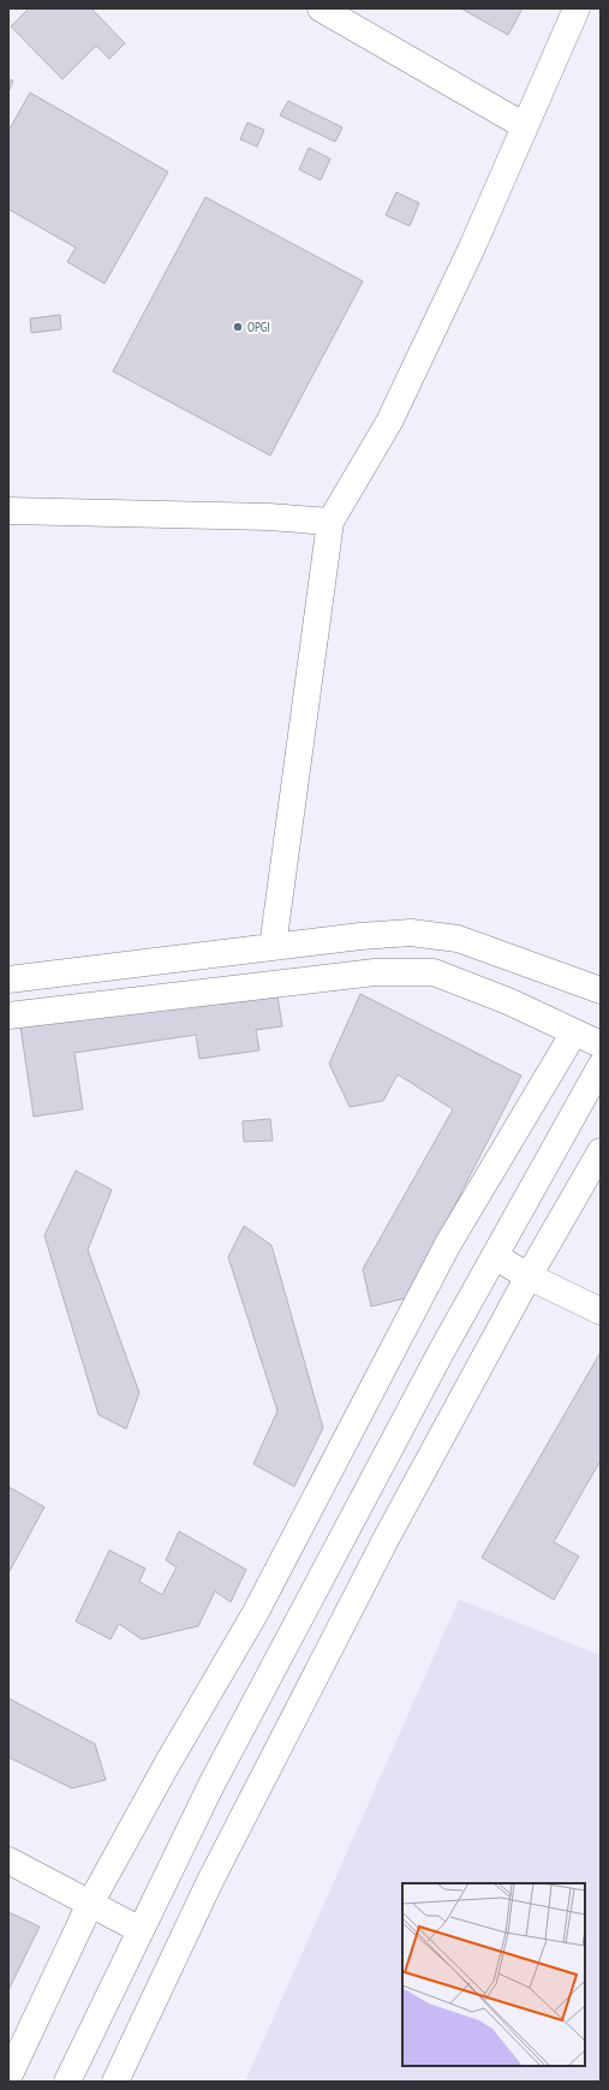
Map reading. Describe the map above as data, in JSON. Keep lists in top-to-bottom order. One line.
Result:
{"places":["OPGI"]}
